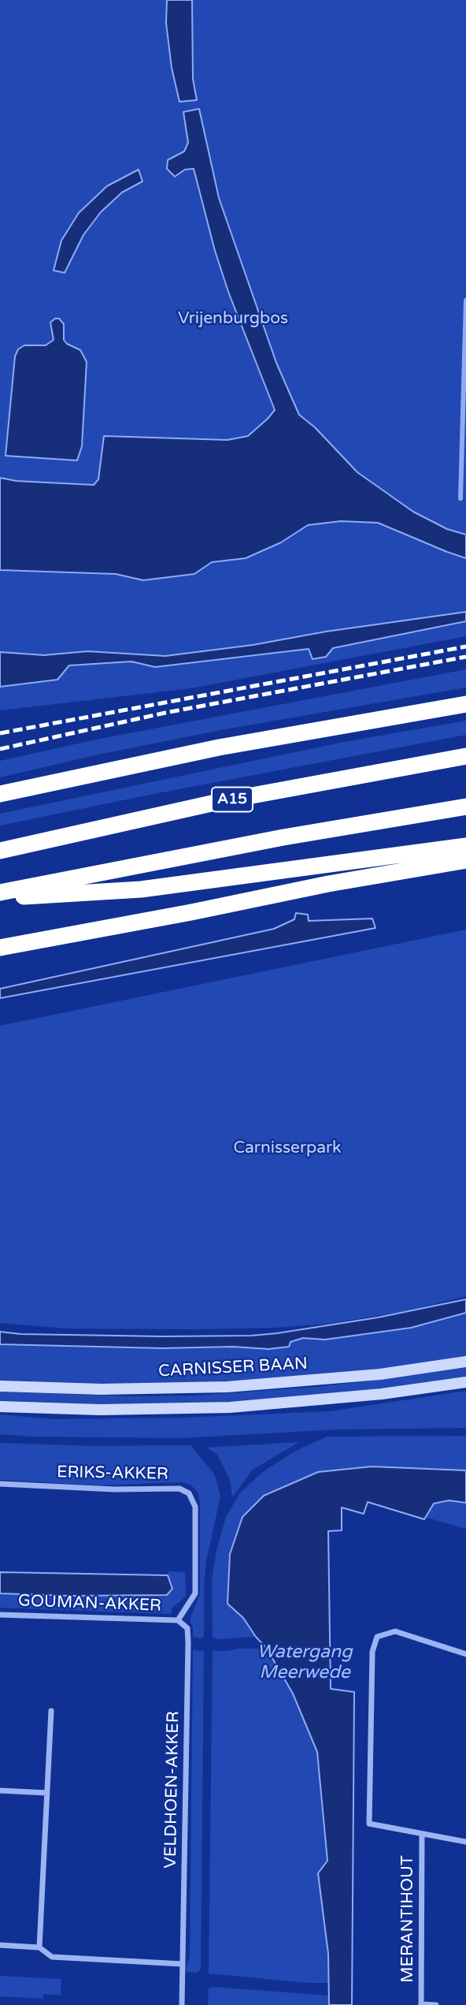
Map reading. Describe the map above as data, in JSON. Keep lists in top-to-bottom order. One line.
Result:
{"streets":{"highway":["A15"],"main road":["CARNISSER BAAN"],"street":["ERIKS-AKKER","GOUMAN-AKKER","VELDHOEN-AKKER","MERANTIHOUT"]},"crossings":[["ERIKS-AKKER","GOUMAN-AKKER"],["ERIKS-AKKER","VELDHOEN-AKKER"],["GOUMAN-AKKER","VELDHOEN-AKKER"]],"water":["Watergang Meerwede"],"parks":["Vrijenburgbos","Carnisserpark"]}
